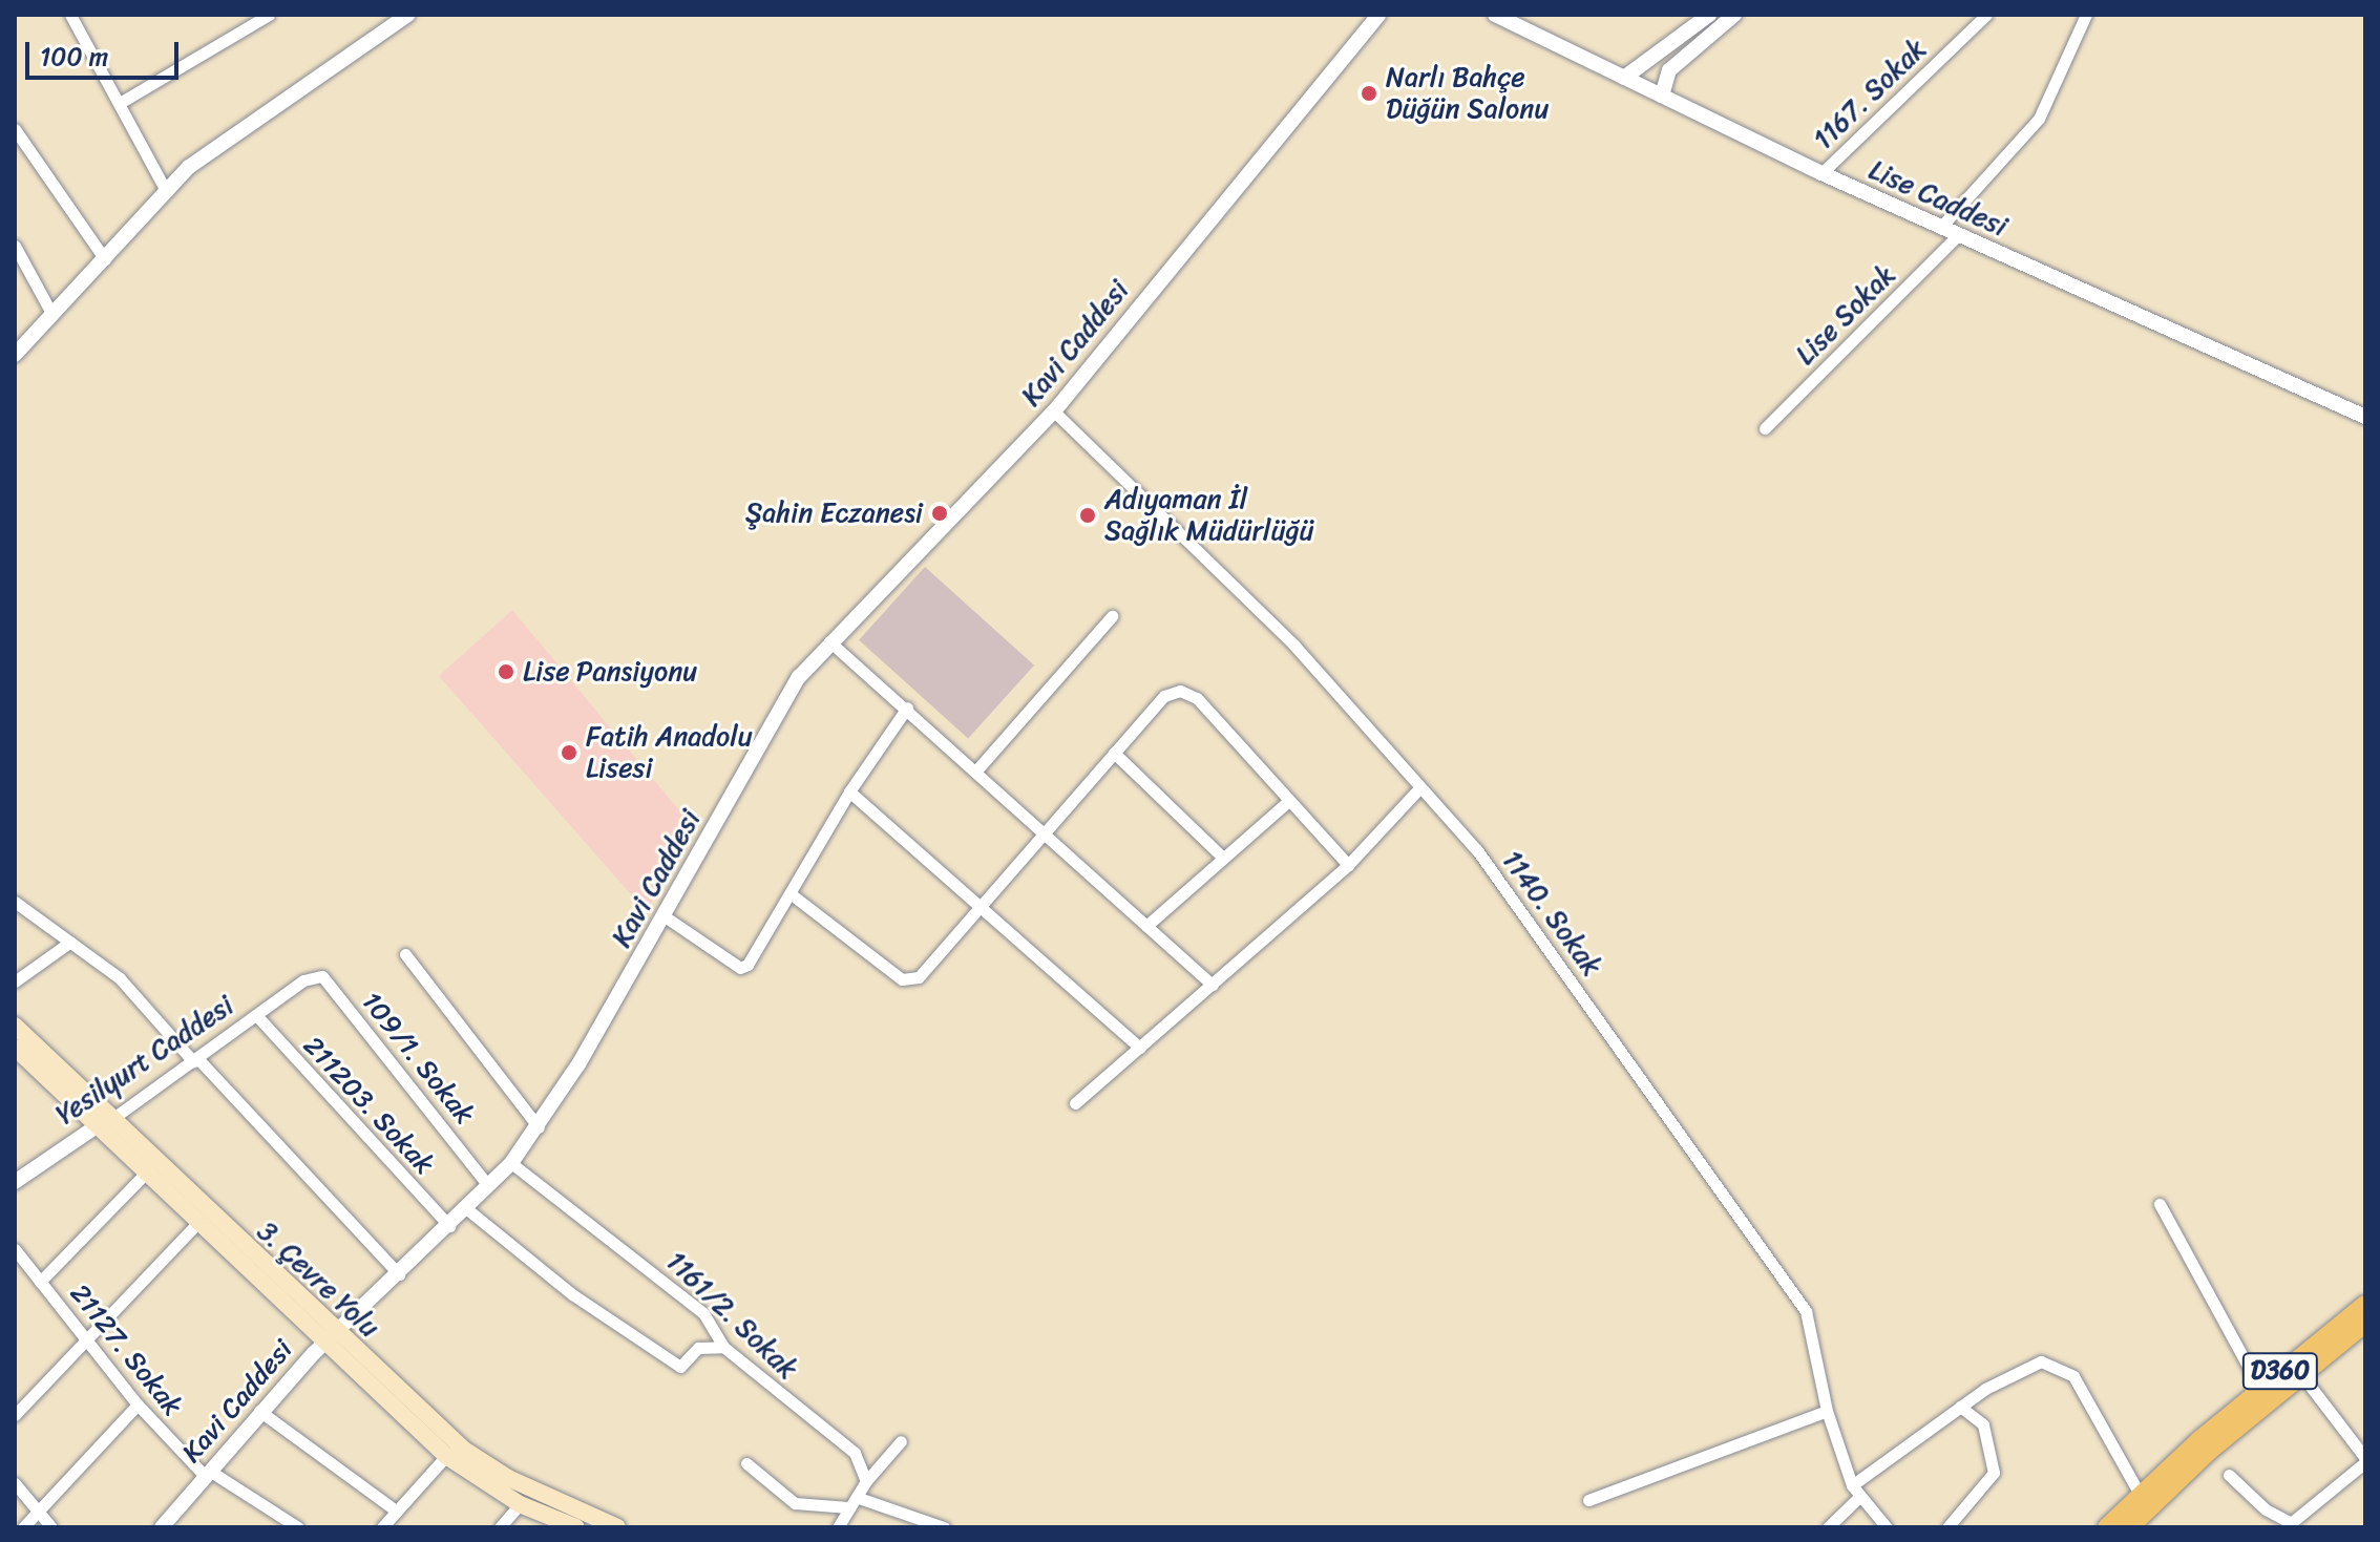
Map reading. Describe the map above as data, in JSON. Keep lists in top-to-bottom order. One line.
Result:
{"streets":{"highway":["D360"],"main road":["3. Çevre Yolu"],"street":["1167. Sokak","Lise Caddesi","Lise Sokak","Kavi Caddesi","1140. Sokak","109/1. Sokak","Yesilyurt Caddesi","211203. Sokak","1161/2. Sokak","21127. Sokak"]},"crossings":[["1167. Sokak","Lise Caddesi"],["Lise Caddesi","Lise Sokak"],["Kavi Caddesi","1140. Sokak"],["Kavi Caddesi","109/1. Sokak"],["Kavi Caddesi","211203. Sokak"],["Kavi Caddesi","3. Çevre Yolu"],["Kavi Caddesi","1161/2. Sokak"],["Kavi Caddesi","21127. Sokak"],["109/1. Sokak","Yesilyurt Caddesi"],["Yesilyurt Caddesi","211203. Sokak"],["Yesilyurt Caddesi","3. Çevre Yolu"]],"places":["Narlı Bahçe Düğün Salonu","Şahin Eczanesi","Adıyaman İl Sağlık Müdürlüğü","Lise Pansiyonu","Fatih Anadolu Lisesi"],"scale_bar":"100 m"}
